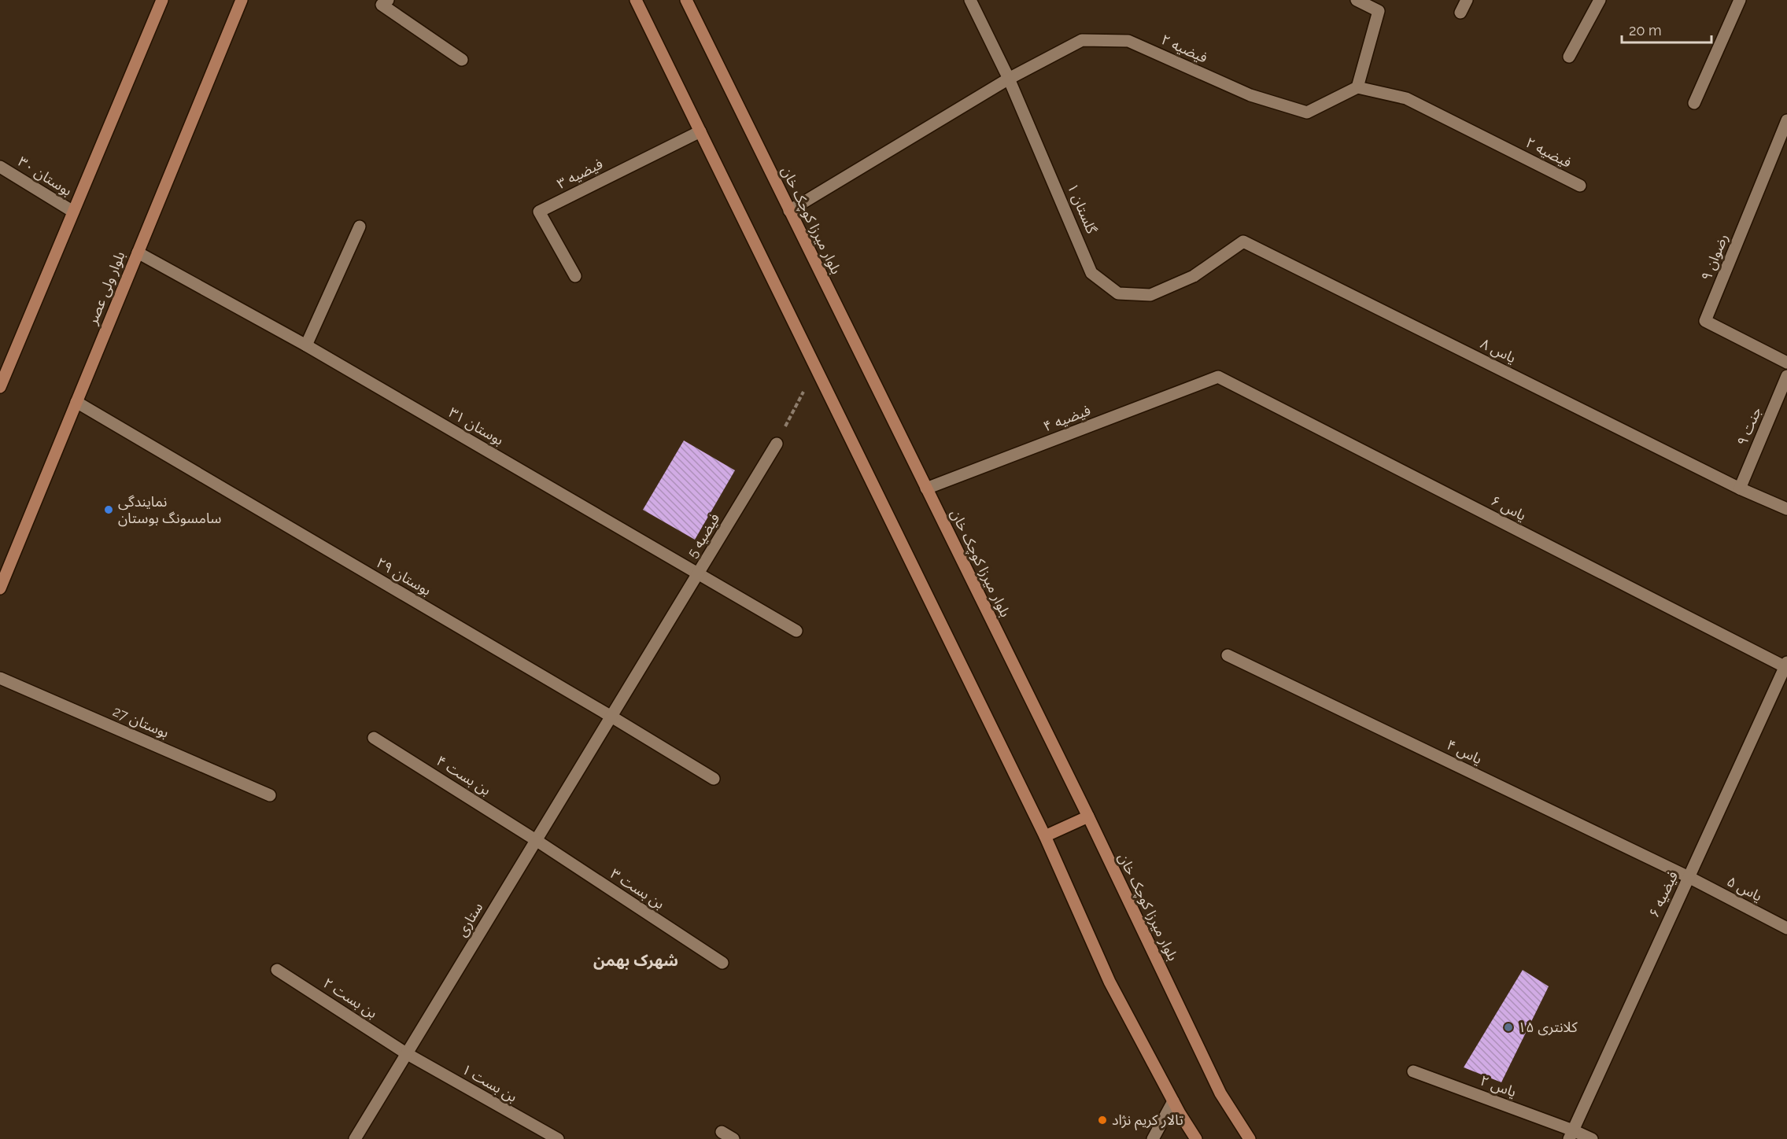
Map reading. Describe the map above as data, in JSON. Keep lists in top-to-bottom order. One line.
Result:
{"streets":{"main road":["بلوار میرزا کوچک خان","بلوار ولی عصر"],"street":["فیضیه ۲","فیضیه ۳","بوستان ۳۰","گلستان ۱","رضوان ۹","یاس ۸","فیضیه ۴","بوستان ۳۱","جنت ۹","یاس ۶","فیضیه 5","بوستان ۲۹","بوستان 27","یاس ۴","بن بست ۴","بن بست ۳","یاس ۵","فیضیه ۶","ستاری","بن بست ۲","۱ بن بست","یاس ۲"]},"crossings":[["فیضیه ۲","گلستان ۱"],["فیضیه ۲","بلوار میرزا کوچک خان"],["گلستان ۱","یاس ۸"],["بلوار میرزا کوچک خان","فیضیه ۴"],["بلوار ولی عصر","بوستان ۳۱"],["بلوار ولی عصر","بوستان ۲۹"],["یاس ۸","جنت ۹"],["فیضیه ۴","یاس ۶"],["بوستان ۳۱","فیضیه 5"],["یاس ۶","فیضیه ۶"],["فیضیه 5","بوستان ۲۹"],["فیضیه 5","ستاری"],["بوستان ۲۹","ستاری"],["یاس ۴","یاس ۵"],["یاس ۴","فیضیه ۶"],["بن بست ۴","بن بست ۳"],["بن بست ۴","ستاری"],["بن بست ۳","ستاری"],["یاس ۵","فیضیه ۶"],["فیضیه ۶","یاس ۲"],["ستاری","بن بست ۲"],["ستاری","۱ بن بست"],["بن بست ۲","۱ بن بست"]],"districts":["شهرک بهمن"],"places":["نمایندگی سامسونگ بوستان","کلانتری ۱۵","تالار کریم نژاد"],"scale_bar":"20 m"}
